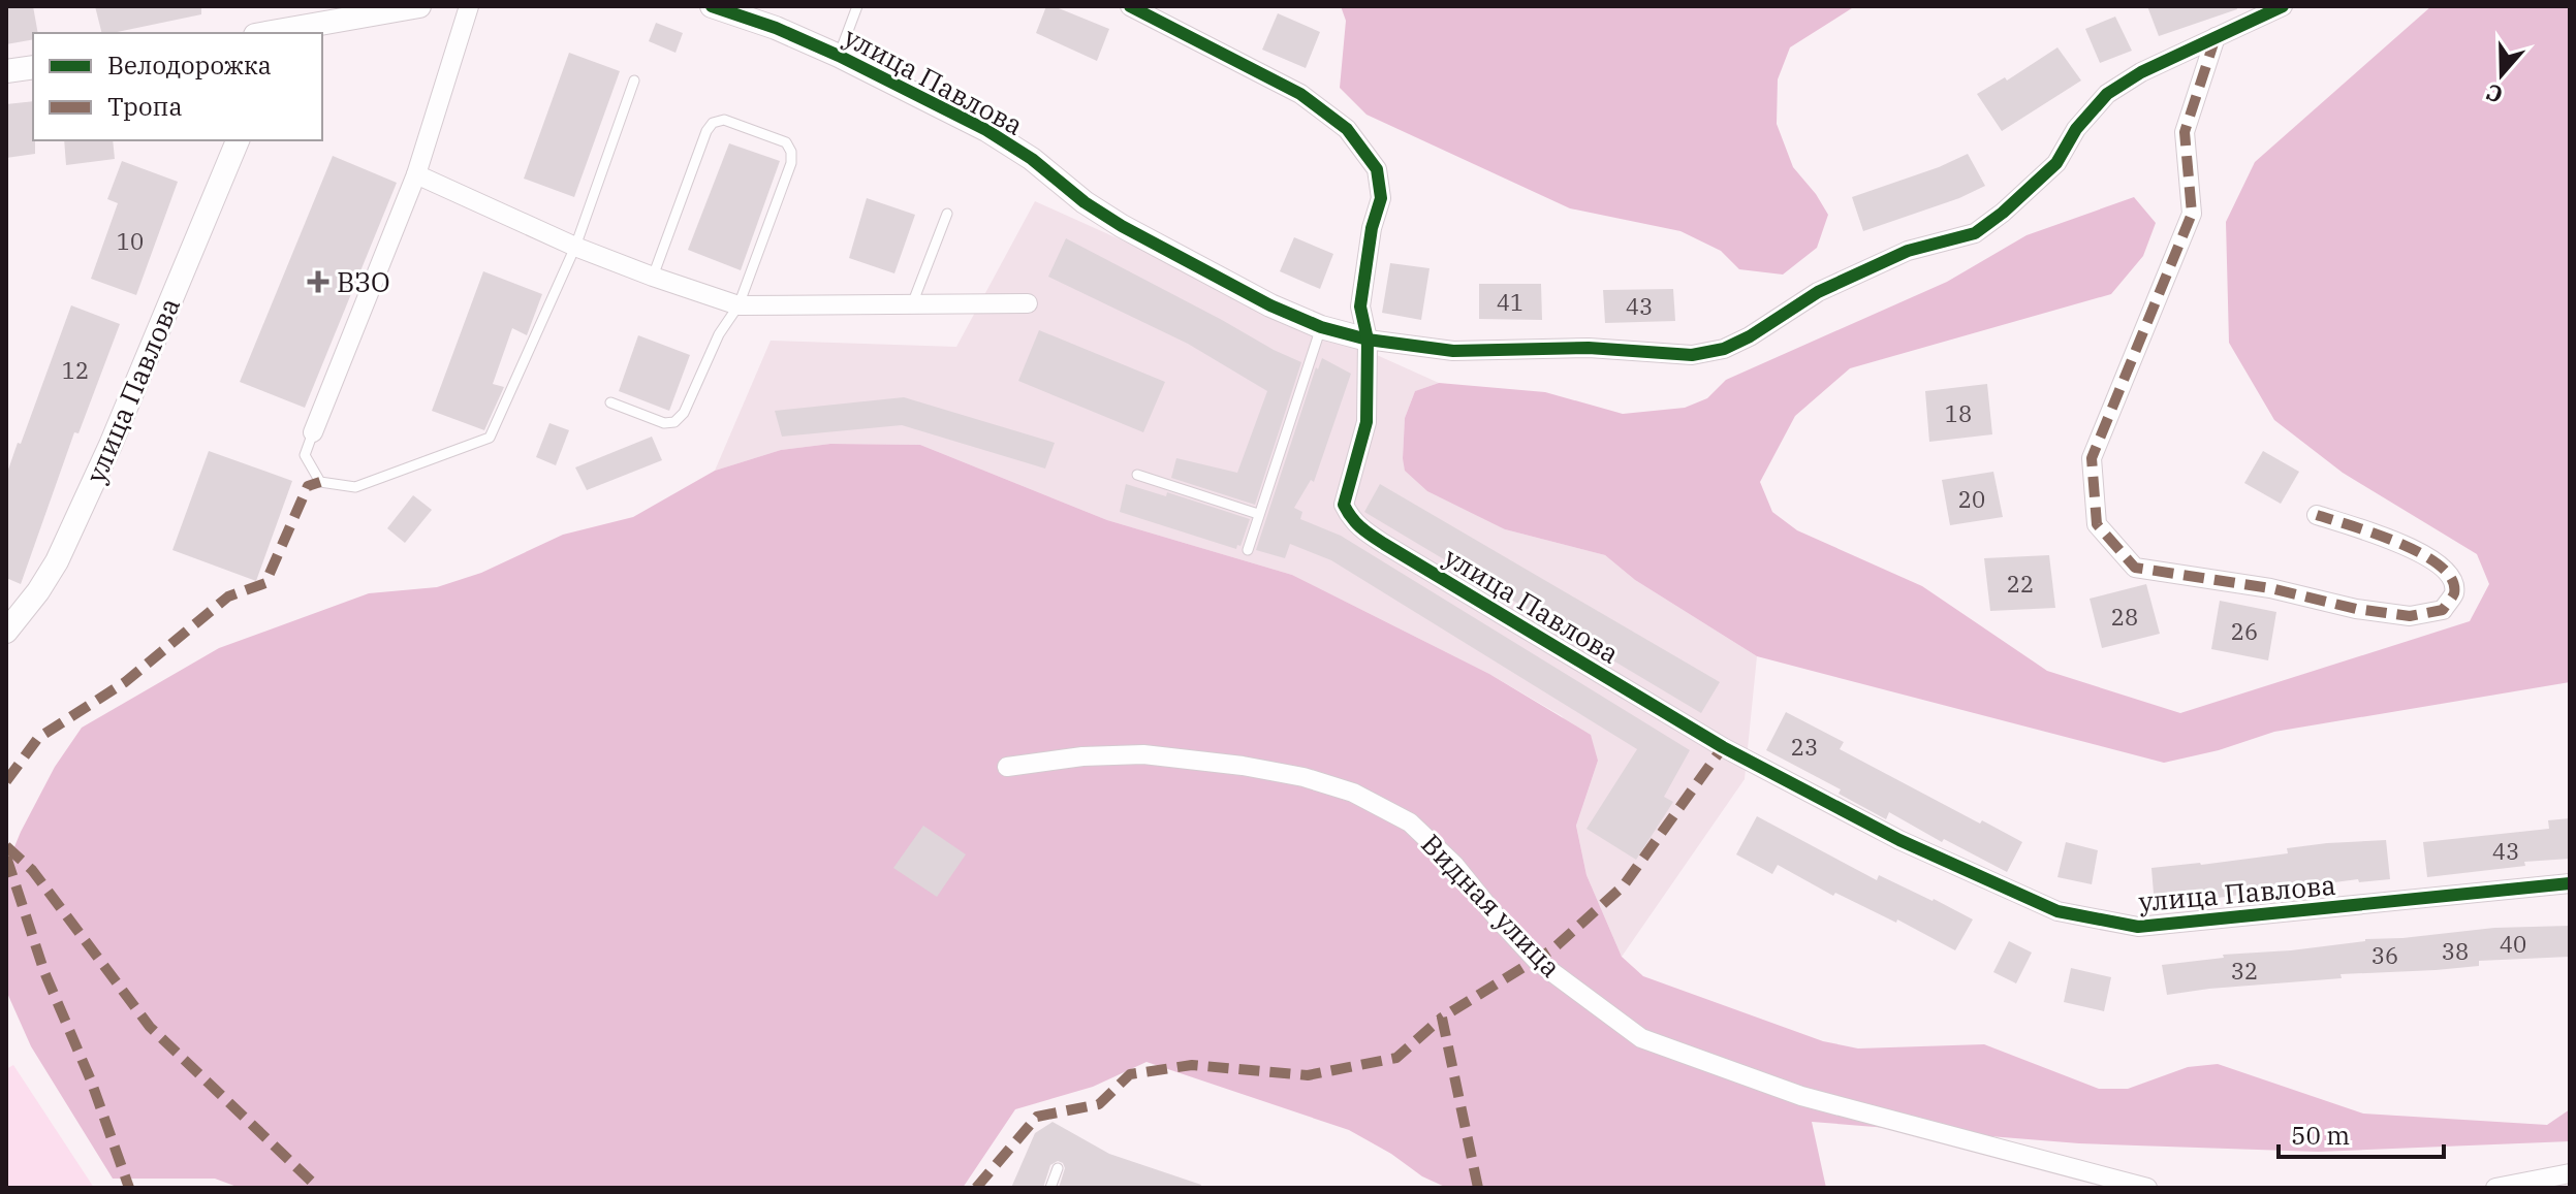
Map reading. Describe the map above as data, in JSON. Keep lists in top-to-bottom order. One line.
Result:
{"streets":{"street":["улица Павлова","Видная улица"]},"places":{"health":["ВЗО"]},"house_numbers":["10","41","43","12","18","20","22","28","26","23","43","40","38","36","32"],"legend":["Велодорожка","Тропа"],"scale_bar":"50 m","north":"bottom"}
